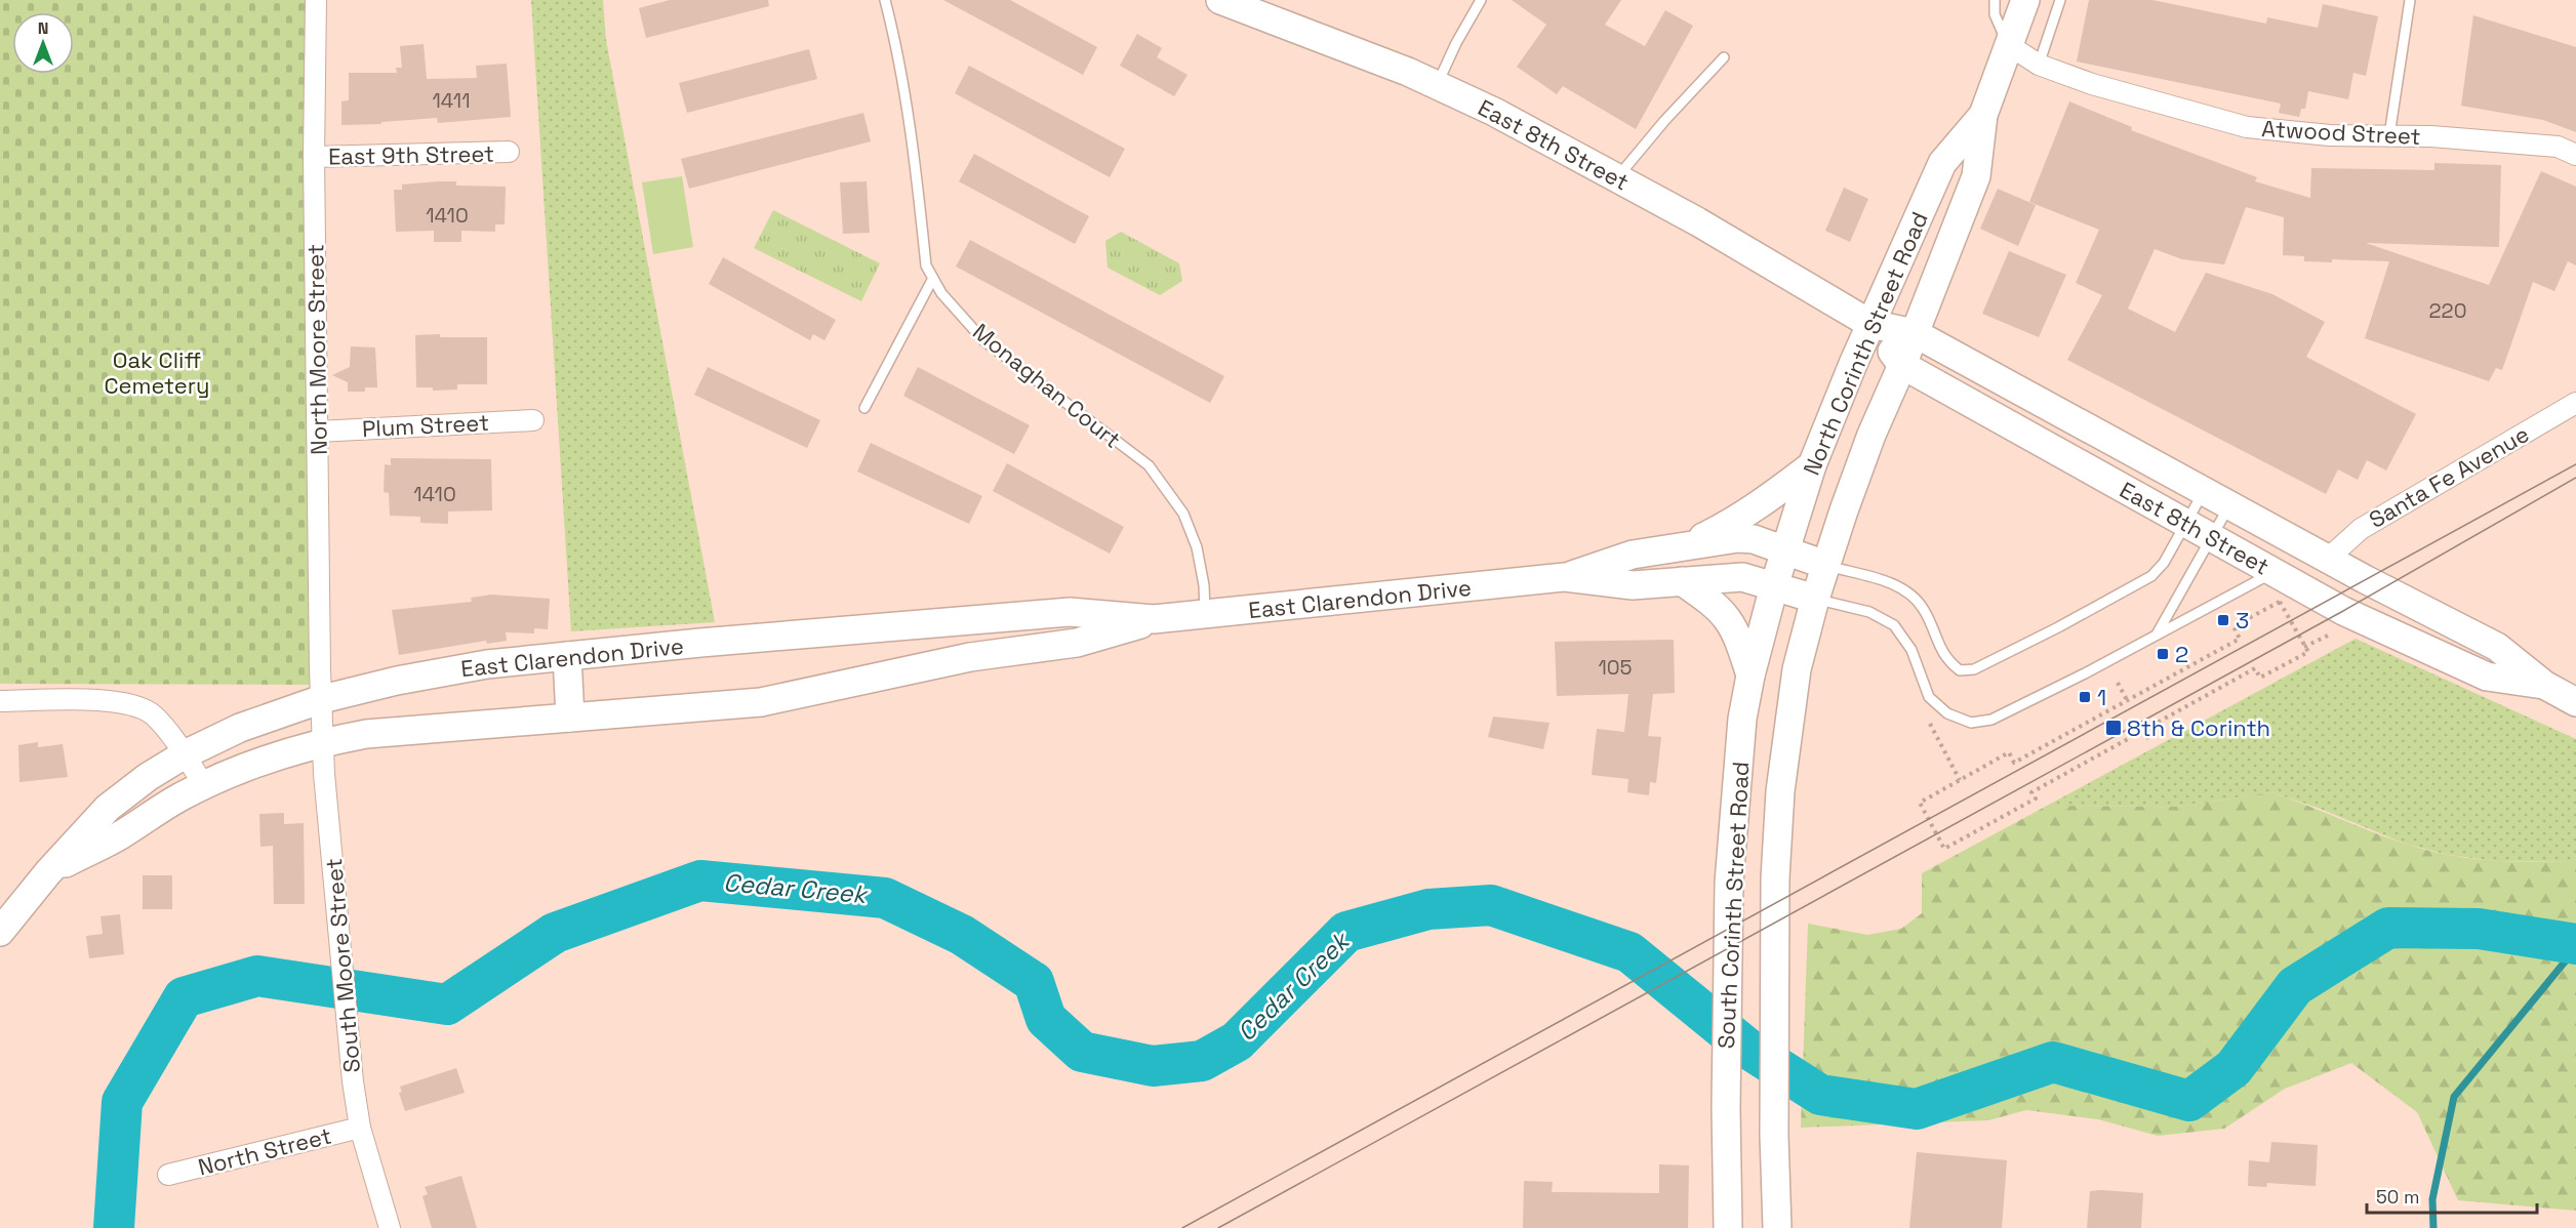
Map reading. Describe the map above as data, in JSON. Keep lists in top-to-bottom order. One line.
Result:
{"streets":{"street":["Atwood Street","East 8th Street","East 9th Street","North Corinth Street Road","North Moore Street","Plum Street","Santa Fe Avenue","East Clarendon Drive","South Corinth Street Road","South Moore Street","North Street"],"lane":["Monaghan Court"]},"crossings":[["Atwood Street","North Corinth Street Road"],["East 8th Street","North Corinth Street Road"],["East 8th Street","Santa Fe Avenue"],["East 9th Street","North Moore Street"],["North Corinth Street Road","East Clarendon Drive"],["North Corinth Street Road","South Corinth Street Road"],["North Moore Street","Plum Street"],["North Moore Street","East Clarendon Drive"],["North Moore Street","South Moore Street"],["Monaghan Court","East Clarendon Drive"],["East Clarendon Drive","South Corinth Street Road"],["East Clarendon Drive","South Moore Street"],["South Moore Street","North Street"]],"water":["Cedar Creek"],"parks":["Oak Cliff Cemetery"],"places":{"transit":["3","2","1","8th & Corinth"]},"house_numbers":["1411","1410","220","1410","105"],"scale_bar":"50 m","north":"top"}
